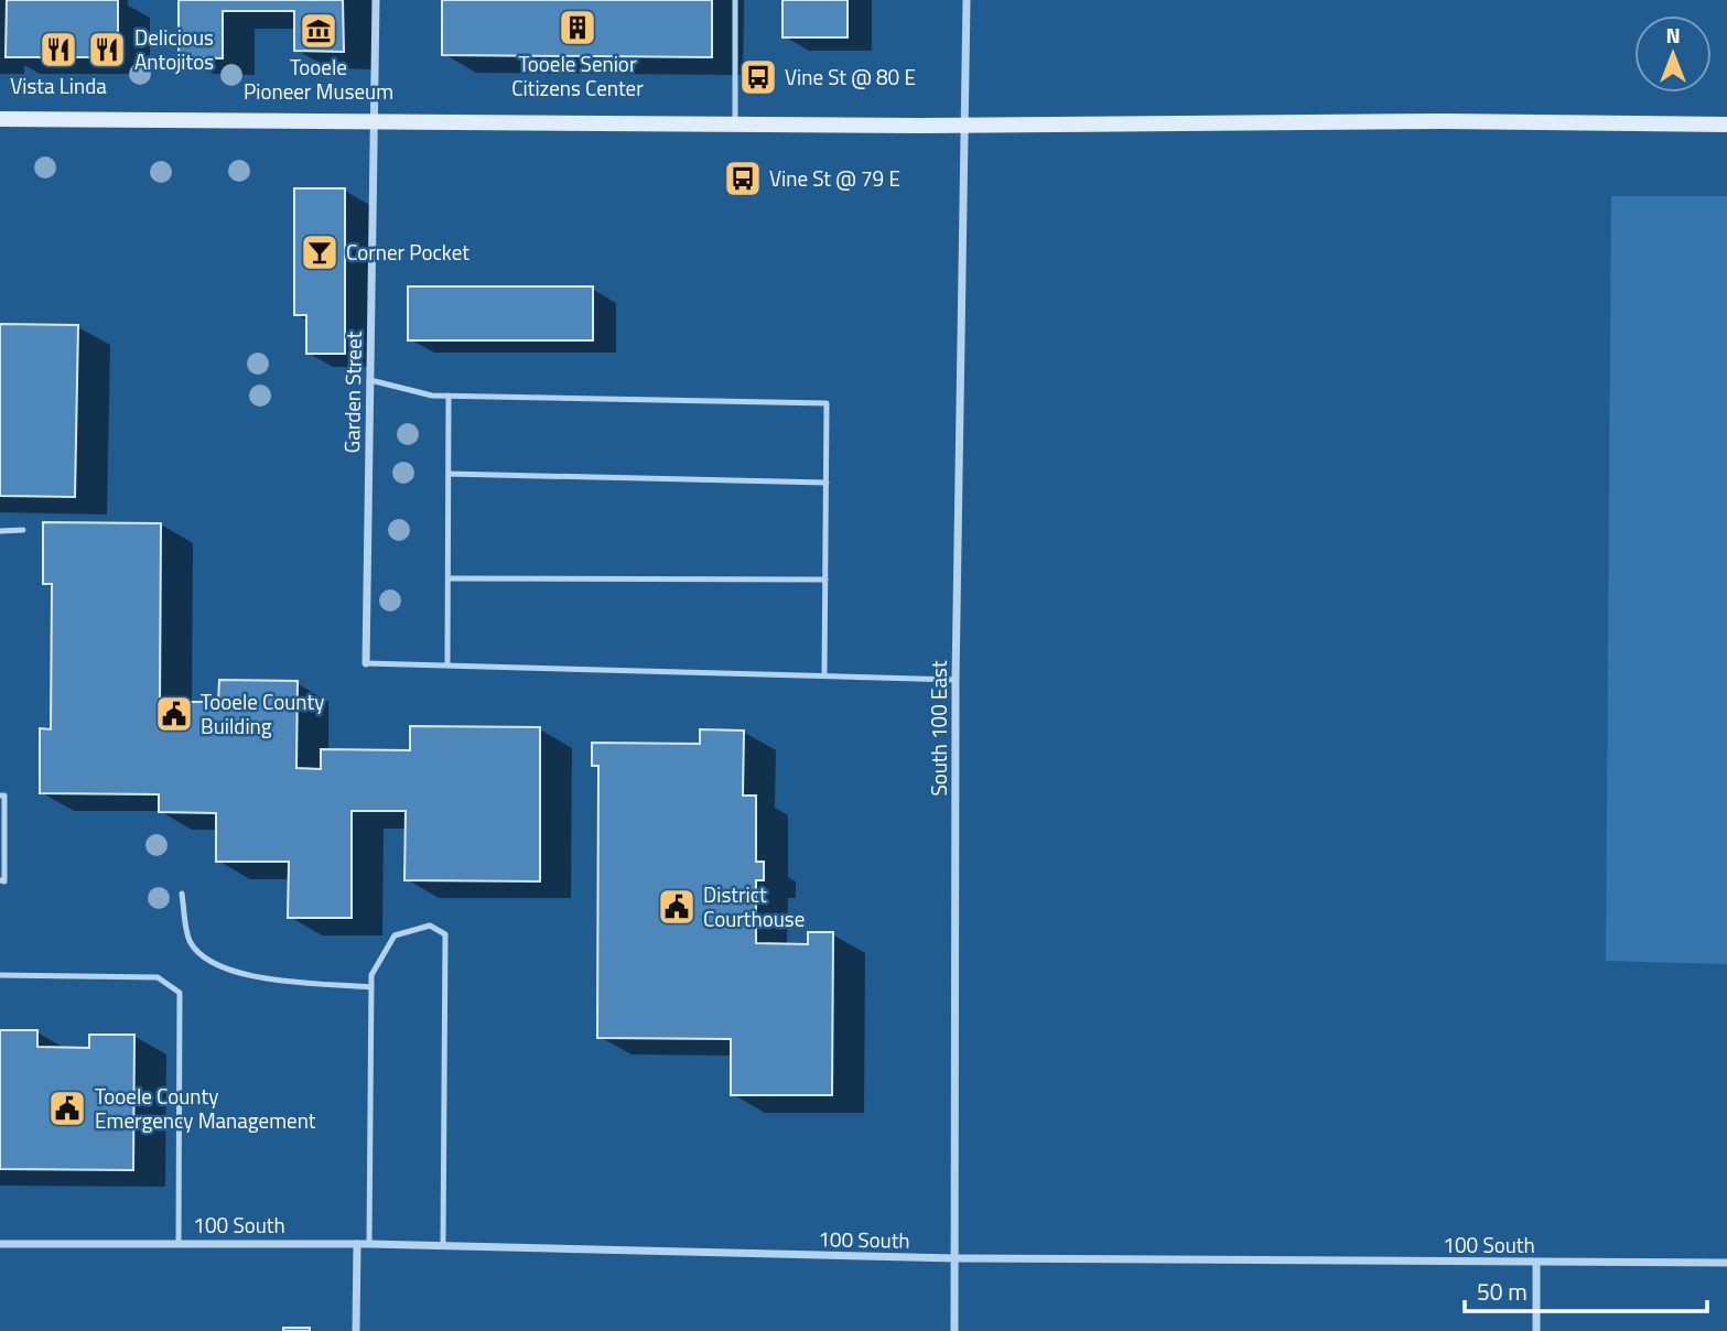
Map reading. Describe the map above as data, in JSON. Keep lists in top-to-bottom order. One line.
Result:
{"streets":{"street":["Garden Street","South 100 East","100 South"]},"crossings":[["South 100 East","100 South"]],"places":{"building":["Tooele Senior Citizens Center"],"museum":["Tooele Pioneer Museum"],"restaurant":["Vista Linda","Delicious Antojitos"],"bus stop":["Vine St @ 80 E","Vine St @ 79 E"],"bar":["Corner Pocket"],"public building":["Tooele County Building","District Courthouse","Tooele County Emergency Management"]},"scale_bar":"50 m","north":"top"}
